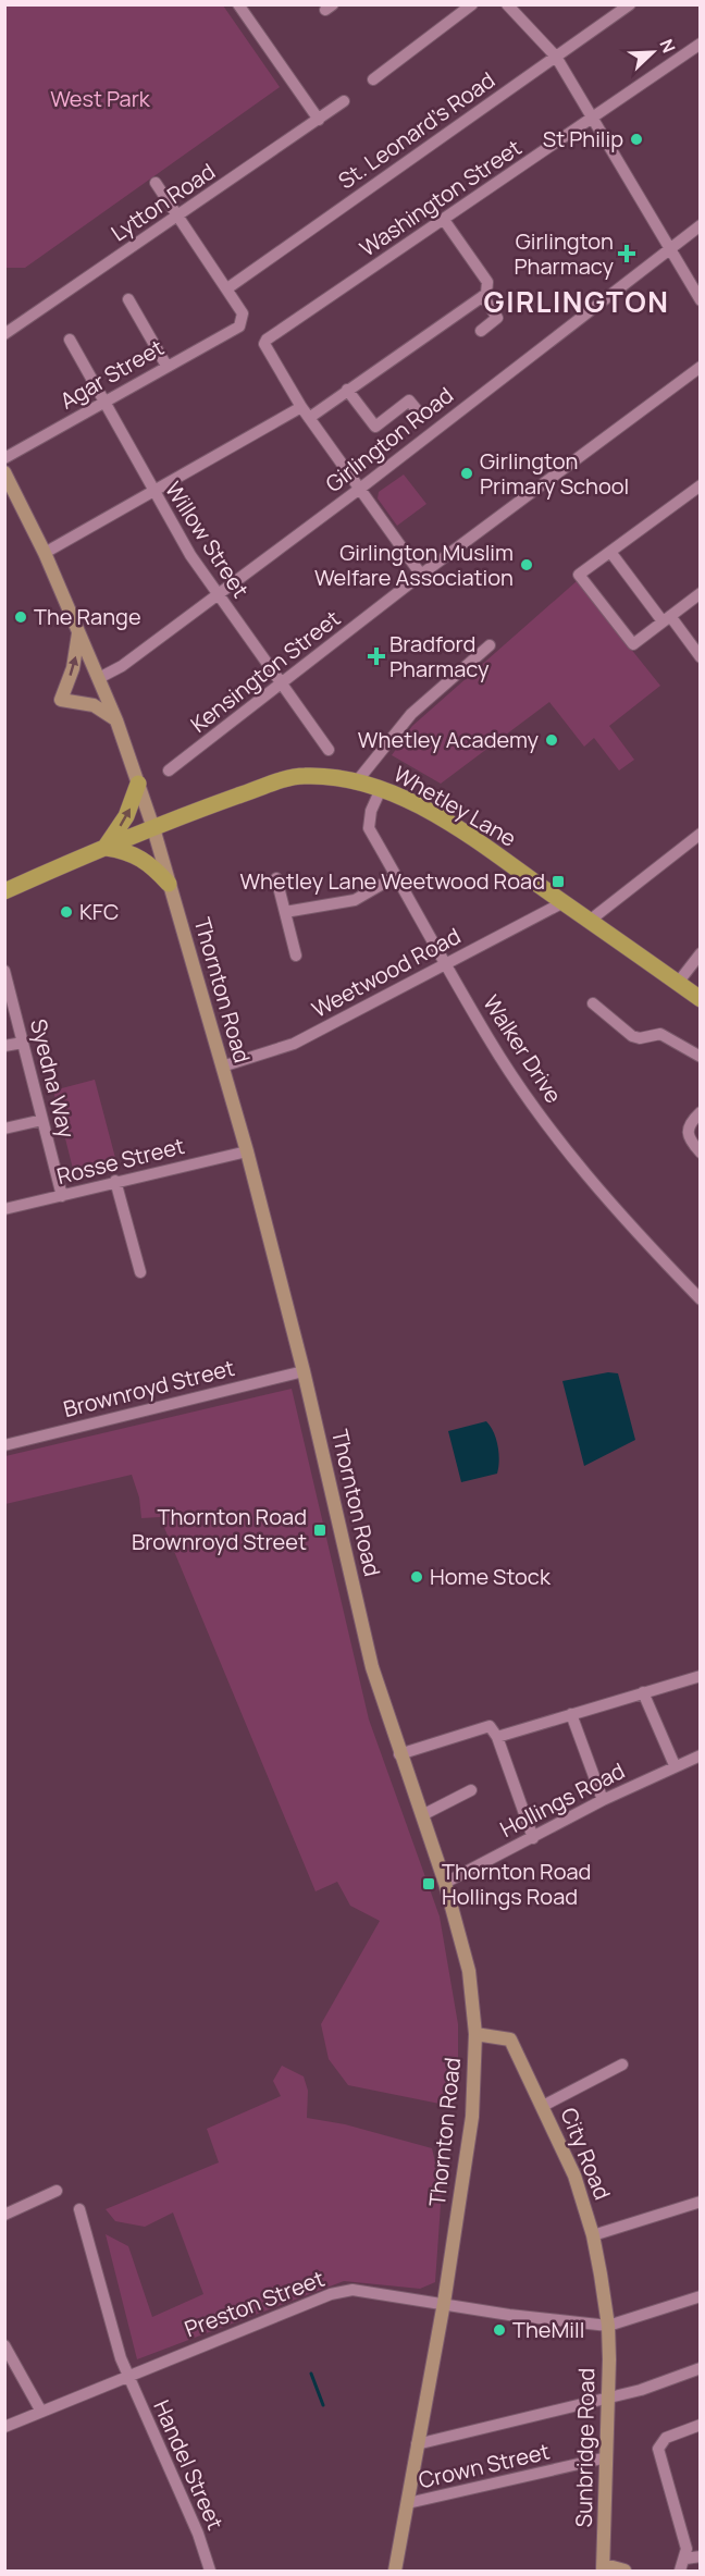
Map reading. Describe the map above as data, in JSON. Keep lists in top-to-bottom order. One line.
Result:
{"streets":{"main road":["Whetley Lane","Thornton Road","City Road","Sunbridge Road"],"street":["St. Leonard's Road","Washington Street","Lytton Road","Agar Street","Girlington Road","Willow Street","Kensington Street","Weetwood Road","Walker Drive","Syedna Way","Rosse Street","Brownroyd Street","Hollings Road","Preston Street","Handel Street","Crown Street"]},"crossings":[["St. Leonard's Road","Agar Street"],["Agar Street","Willow Street"],["Girlington Road","Willow Street"],["Girlington Road","Thornton Road"],["Willow Street","Kensington Street"],["Whetley Lane","Weetwood Road"],["Whetley Lane","Thornton Road"],["Whetley Lane","Walker Drive"],["Weetwood Road","Thornton Road"],["Weetwood Road","Walker Drive"],["Thornton Road","Rosse Street"],["Thornton Road","Brownroyd Street"],["Thornton Road","Hollings Road"],["Thornton Road","City Road"],["Thornton Road","Preston Street"],["Thornton Road","Crown Street"],["Syedna Way","Rosse Street"],["City Road","Preston Street"],["City Road","Sunbridge Road"],["Preston Street","Sunbridge Road"],["Preston Street","Handel Street"],["Sunbridge Road","Crown Street"]],"districts":["GIRLINGTON"],"parks":["West Park"],"places":{"other":["St Philip","Girlington Primary School","Girlington Muslim Welfare Association","The Range","Whetley Academy","KFC","Home Stock","TheMill"],"health":["Girlington Pharmacy","Bradford Pharmacy"],"transit":["Whetley Lane Weetwood Road","Thornton Road Brownroyd Street","Thornton Road Hollings Road"]},"north":"top right"}
